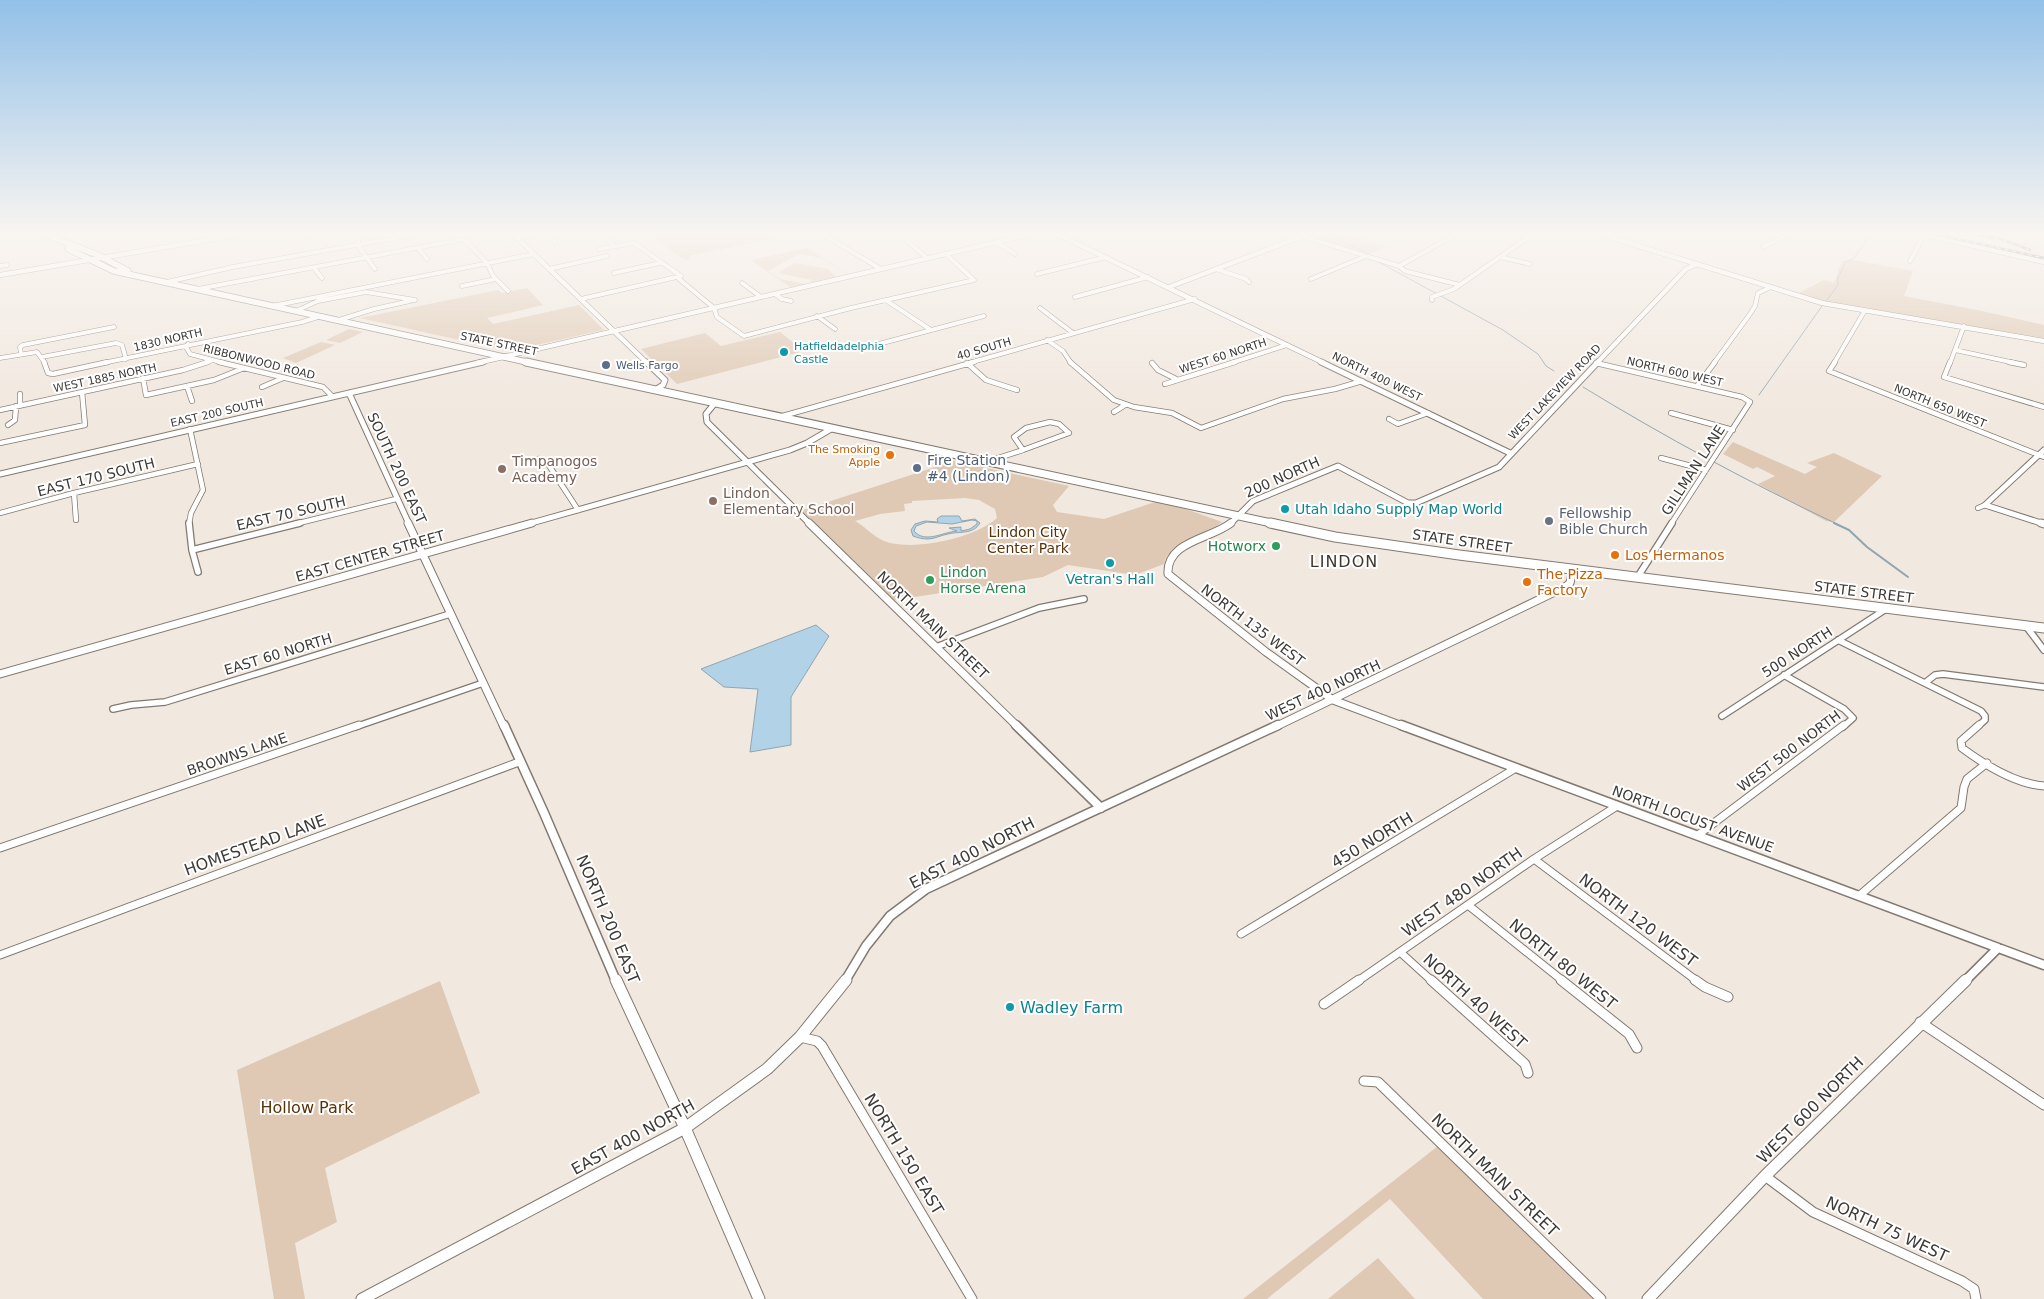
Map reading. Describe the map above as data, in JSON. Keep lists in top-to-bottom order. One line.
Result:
{"streets":{"main road":["STATE STREET"],"street":["1830 NORTH","40 SOUTH","WEST 60 NORTH","RIBBONWOOD ROAD","NORTH 600 WEST","NORTH 400 WEST","WEST 1885 NORTH","WEST LAKEVIEW ROAD","NORTH 650 WEST","EAST 200 SOUTH","SOUTH 200 EAST","GILLMAN LANE","EAST 170 SOUTH","200 NORTH","EAST 70 SOUTH","EAST CENTER STREET","NORTH MAIN STREET","NORTH 135 WEST","500 NORTH","EAST 60 NORTH","WEST 400 NORTH","WEST 500 NORTH","BROWNS LANE","NORTH LOCUST AVENUE","450 NORTH","HOMESTEAD LANE","EAST 400 NORTH","WEST 480 NORTH","NORTH 200 EAST","NORTH 120 WEST","NORTH 80 WEST","NORTH 40 WEST","WEST 600 NORTH","NORTH 150 EAST","NORTH 75 WEST"]},"crossings":[["1830 NORTH","STATE STREET"],["1830 NORTH","RIBBONWOOD ROAD"],["STATE STREET","40 SOUTH"],["STATE STREET","EAST 200 SOUTH"],["STATE STREET","GILLMAN LANE"],["STATE STREET","200 NORTH"],["STATE STREET","EAST CENTER STREET"],["STATE STREET","NORTH MAIN STREET"],["STATE STREET","500 NORTH"],["STATE STREET","WEST 400 NORTH"],["40 SOUTH","NORTH 400 WEST"],["WEST 60 NORTH","NORTH 400 WEST"],["RIBBONWOOD ROAD","WEST 1885 NORTH"],["RIBBONWOOD ROAD","EAST 200 SOUTH"],["NORTH 600 WEST","WEST LAKEVIEW ROAD"],["NORTH 600 WEST","GILLMAN LANE"],["NORTH 400 WEST","WEST LAKEVIEW ROAD"],["WEST LAKEVIEW ROAD","200 NORTH"],["EAST 200 SOUTH","SOUTH 200 EAST"],["SOUTH 200 EAST","EAST 70 SOUTH"],["SOUTH 200 EAST","EAST CENTER STREET"],["SOUTH 200 EAST","NORTH 200 EAST"],["200 NORTH","NORTH 135 WEST"],["EAST CENTER STREET","NORTH MAIN STREET"],["EAST CENTER STREET","NORTH 200 EAST"],["NORTH MAIN STREET","WEST 400 NORTH"],["NORTH MAIN STREET","EAST 400 NORTH"],["NORTH 135 WEST","WEST 400 NORTH"],["NORTH 135 WEST","NORTH LOCUST AVENUE"],["500 NORTH","WEST 500 NORTH"],["EAST 60 NORTH","NORTH 200 EAST"],["WEST 400 NORTH","NORTH LOCUST AVENUE"],["WEST 400 NORTH","EAST 400 NORTH"],["WEST 500 NORTH","NORTH LOCUST AVENUE"],["BROWNS LANE","NORTH 200 EAST"],["NORTH LOCUST AVENUE","450 NORTH"],["NORTH LOCUST AVENUE","WEST 480 NORTH"],["NORTH LOCUST AVENUE","WEST 600 NORTH"],["HOMESTEAD LANE","NORTH 200 EAST"],["EAST 400 NORTH","NORTH 200 EAST"],["EAST 400 NORTH","NORTH 150 EAST"],["WEST 480 NORTH","NORTH 120 WEST"],["WEST 480 NORTH","NORTH 80 WEST"],["WEST 480 NORTH","NORTH 40 WEST"],["WEST 600 NORTH","NORTH 75 WEST"]],"districts":["LINDON"],"parks":["Lindon City Center Park","Hollow Park"],"places":["Hatfieldadelphia Castle","Wells Fargo","The Smoking Apple","Fire Station #4 (Lindon)","Timpanogos Academy","Lindon Elementary School","Utah Idaho Supply Map World","Fellowship Bible Church","Hotworx","Los Hermanos","Vetran's Hall","Lindon Horse Arena","The Pizza Factory","Wadley Farm"]}
